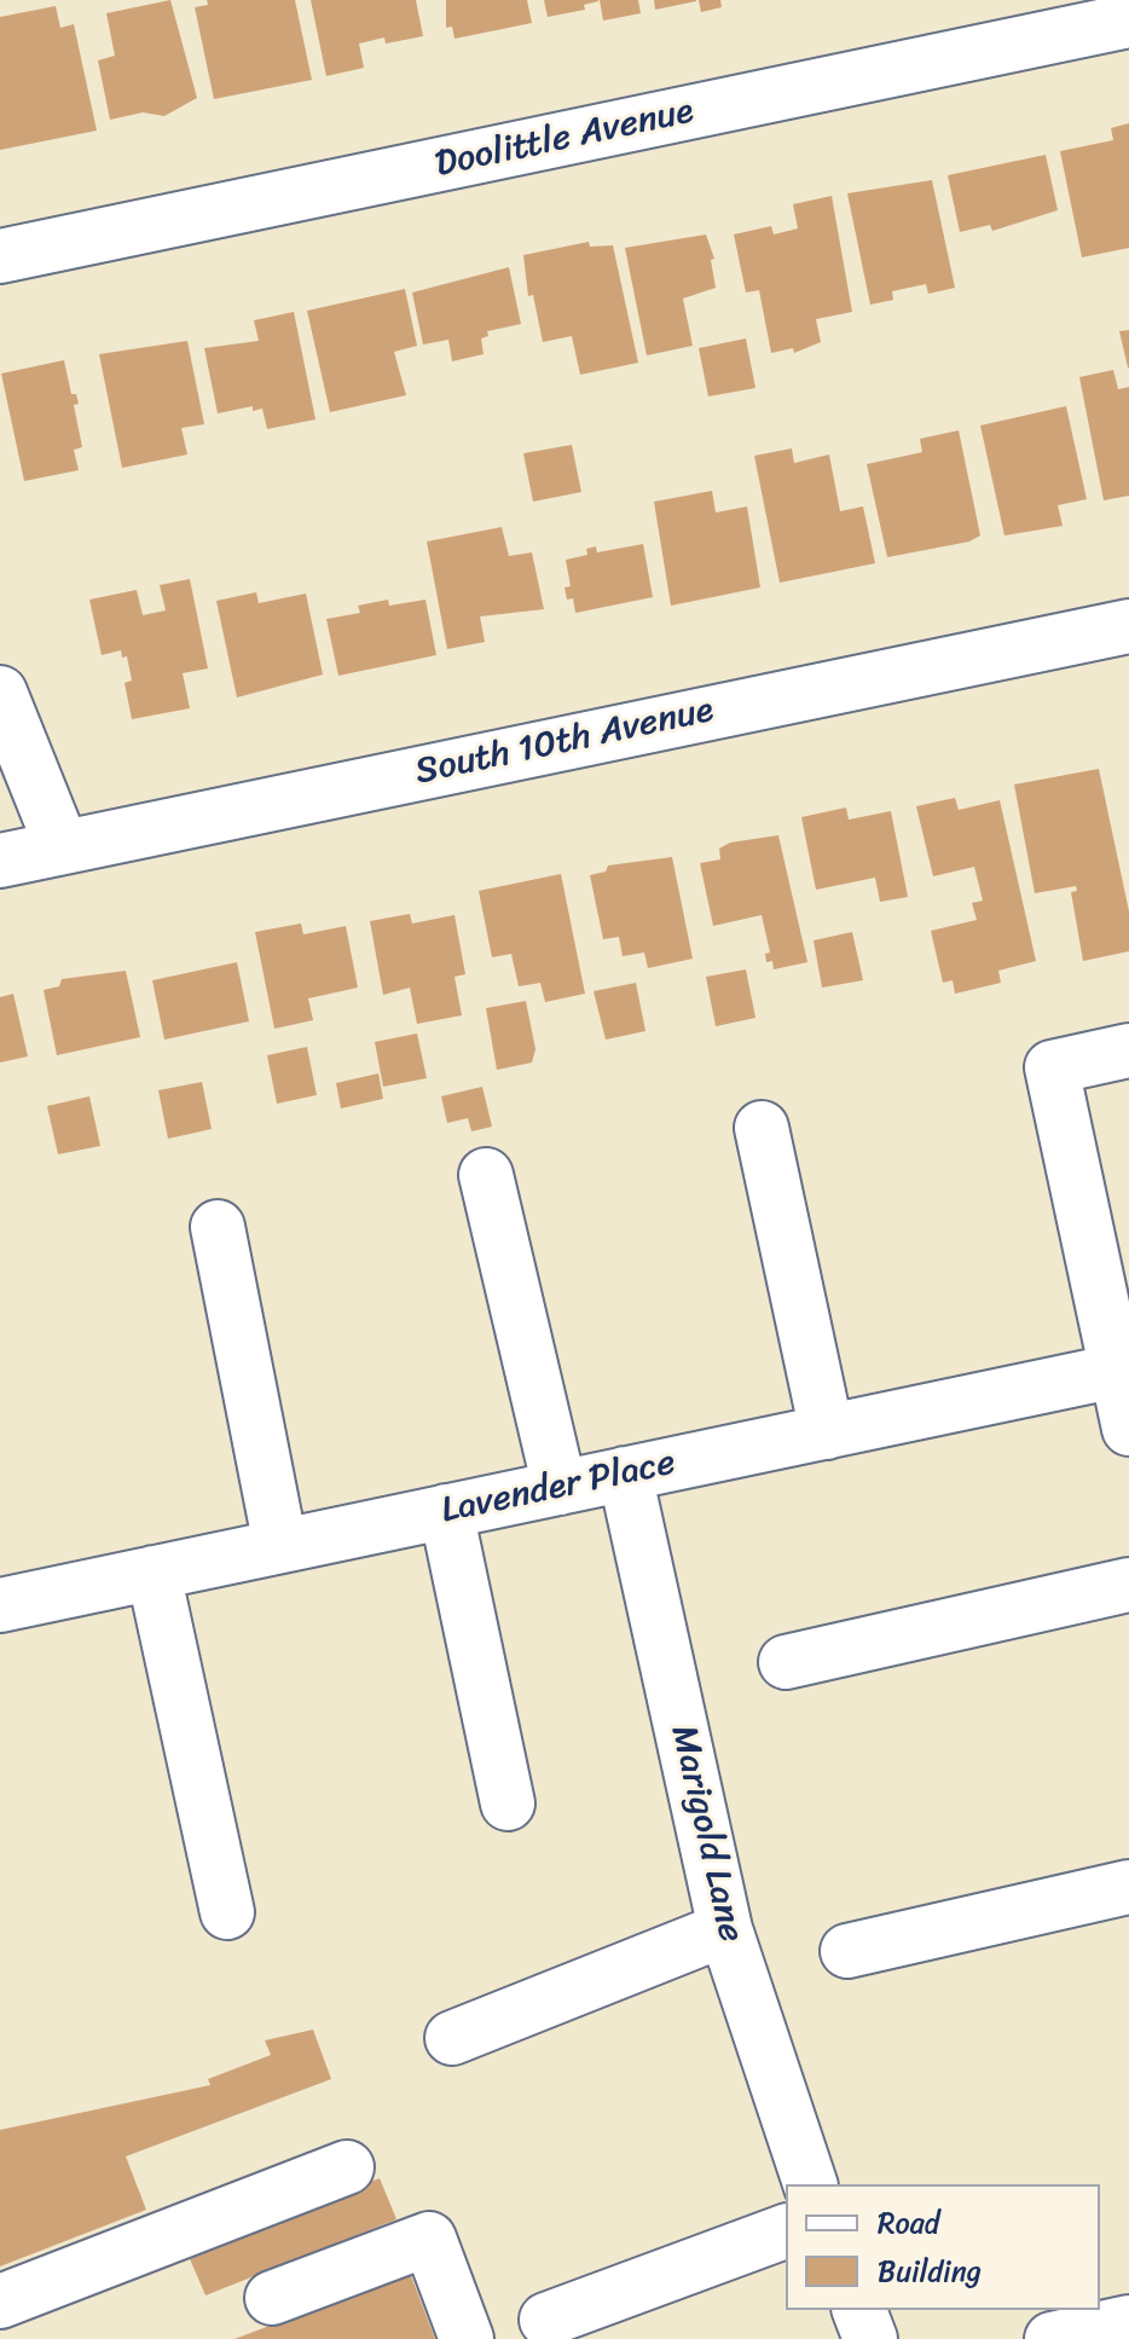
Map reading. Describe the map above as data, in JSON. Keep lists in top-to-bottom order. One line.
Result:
{"streets":{"street":["Doolittle Avenue","South 10th Avenue","Lavender Place","Marigold Lane"]},"crossings":[["Lavender Place","Marigold Lane"]],"legend":["Road","Building"]}
